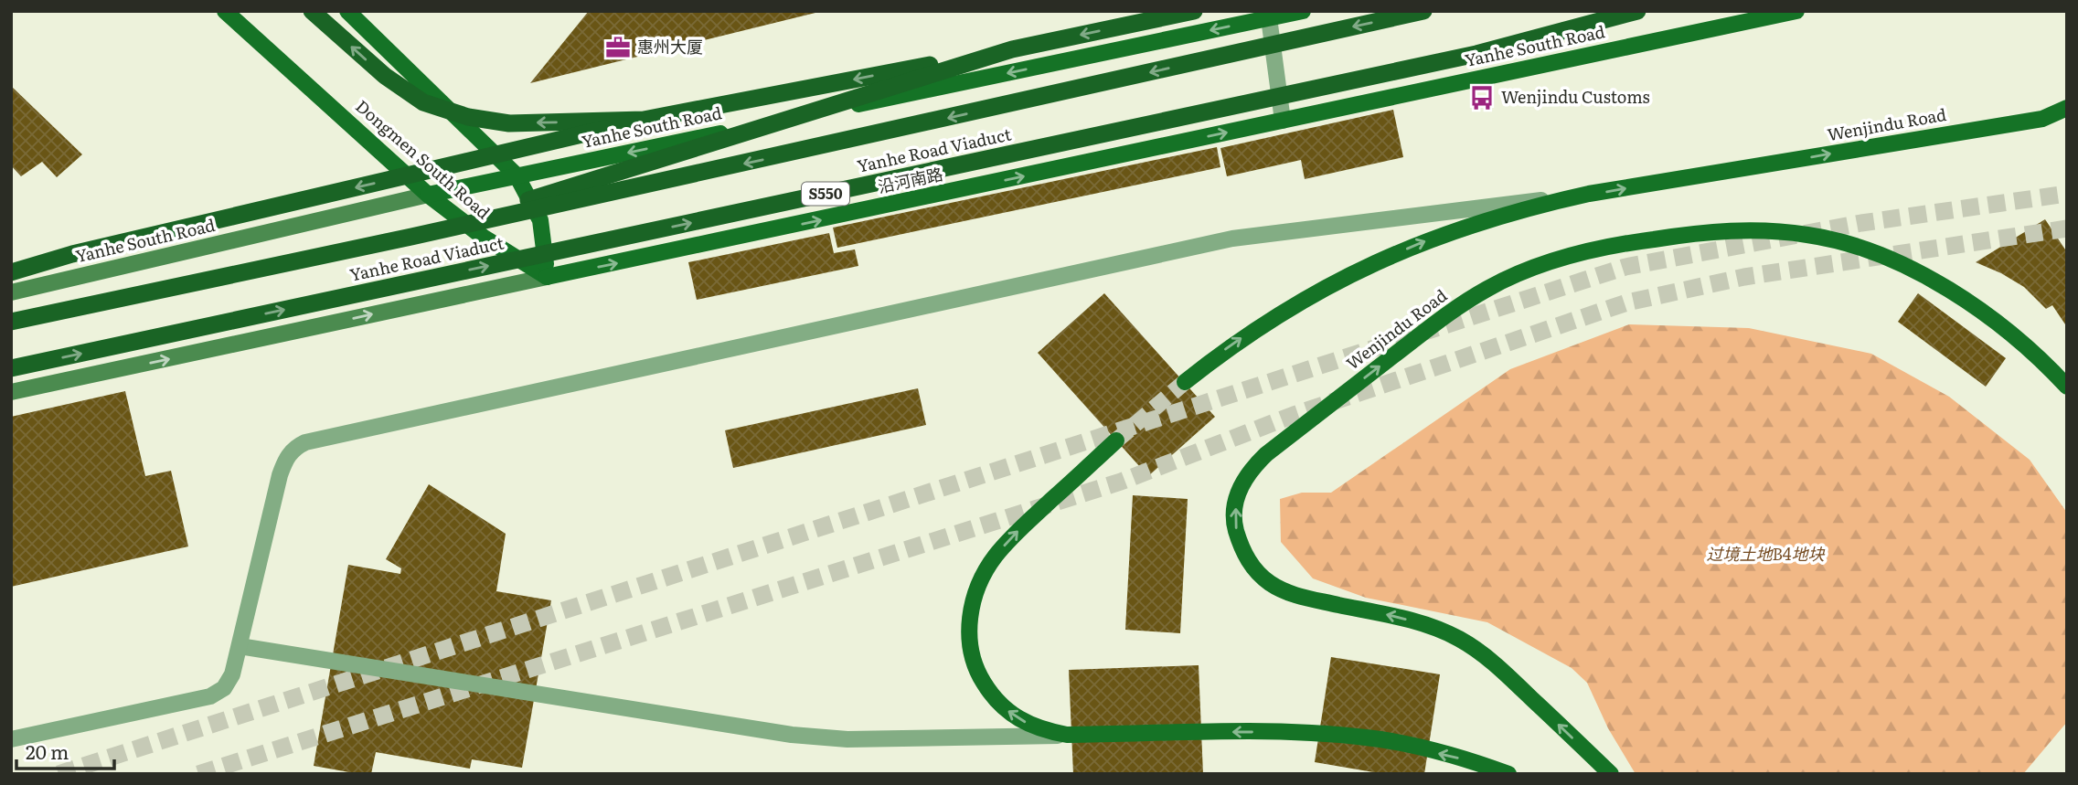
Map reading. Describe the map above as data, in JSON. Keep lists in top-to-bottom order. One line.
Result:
{"streets":{"highway":["Yanhe Road Viaduct","S550"],"main road":["Yanhe South Road","Wenjindu Road","Dongmen South Road","沿河南路"]},"crossings":[["Yanhe South Road","Dongmen South Road"],["Yanhe South Road","沿河南路"],["Dongmen South Road","沿河南路"]],"one_way":["Yanhe South Road","沿河南路"],"parks":["过境土地B4地块"],"places":{"office":["惠州大厦"],"bus stop":["Wenjindu Customs"]},"scale_bar":"20 m"}
